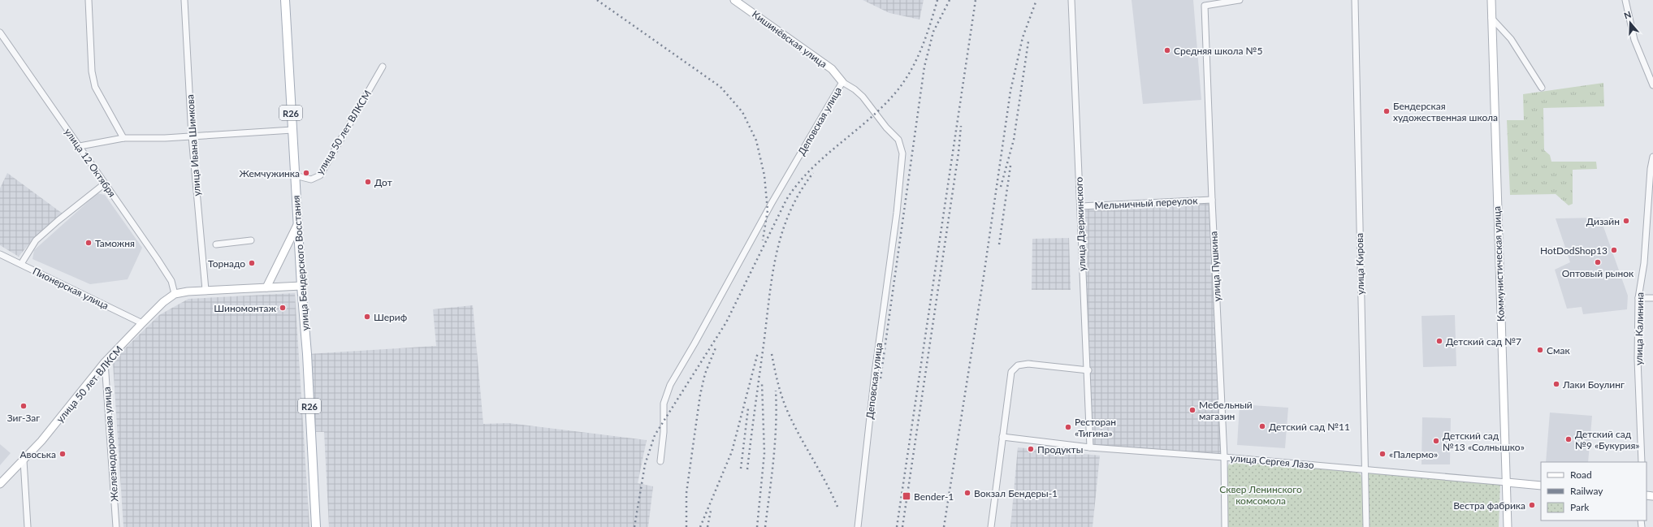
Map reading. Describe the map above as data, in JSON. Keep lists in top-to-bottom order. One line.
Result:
{"streets":{"main road":["R26","улица Бендерского Восстания"],"street":["Кишинёвская улица","Деповская улица","улица 50 лет ВЛКСМ","улица Ивана Шимкова","улица 12 Октября","Мельничный переулок","улица Дзержинского","улица Кирова","Коммунистическая улица","улица Пушкина","Пионерская улица","улица Калинина","Железнодорожная улица","улица Сергея Лазо"]},"crossings":[["Кишинёвская улица","Деповская улица"],["улица 50 лет ВЛКСМ","улица Ивана Шимкова"],["улица 50 лет ВЛКСМ","улица 12 Октября"],["улица 50 лет ВЛКСМ","улица Бендерского Восстания"],["улица 50 лет ВЛКСМ","Пионерская улица"],["улица 50 лет ВЛКСМ","Железнодорожная улица"],["Мельничный переулок","улица Дзержинского"],["Мельничный переулок","улица Пушкина"],["улица Дзержинского","улица Сергея Лазо"],["улица Кирова","улица Сергея Лазо"],["Коммунистическая улица","улица Сергея Лазо"],["улица Пушкина","улица Сергея Лазо"]],"parks":["Сквер Ленинского комсомола"],"places":{"other":["Средняя школа №5","Бендерская художественная школа","Жемчужинка","Дот","Дизайн","Таможня","HotDodShop13","Оптовый рынок","Торнадо","Шиномонтаж","Шериф","Детский сад №7","Смак","Лаки Боулинг","Зиг-Заг","Мебельный магазин","Детский сад №11","Ресторан «Тигина»","Детский сад №9 «Букурия»","Детский сад №13 «Солнышко»","Продукты","Авоська","«Палермо»","Вокзал Бендеры-1","Вестра фабрика"],"transit":["Bender-1"]},"legend":["Road","Railway","Park"],"north":"top"}
